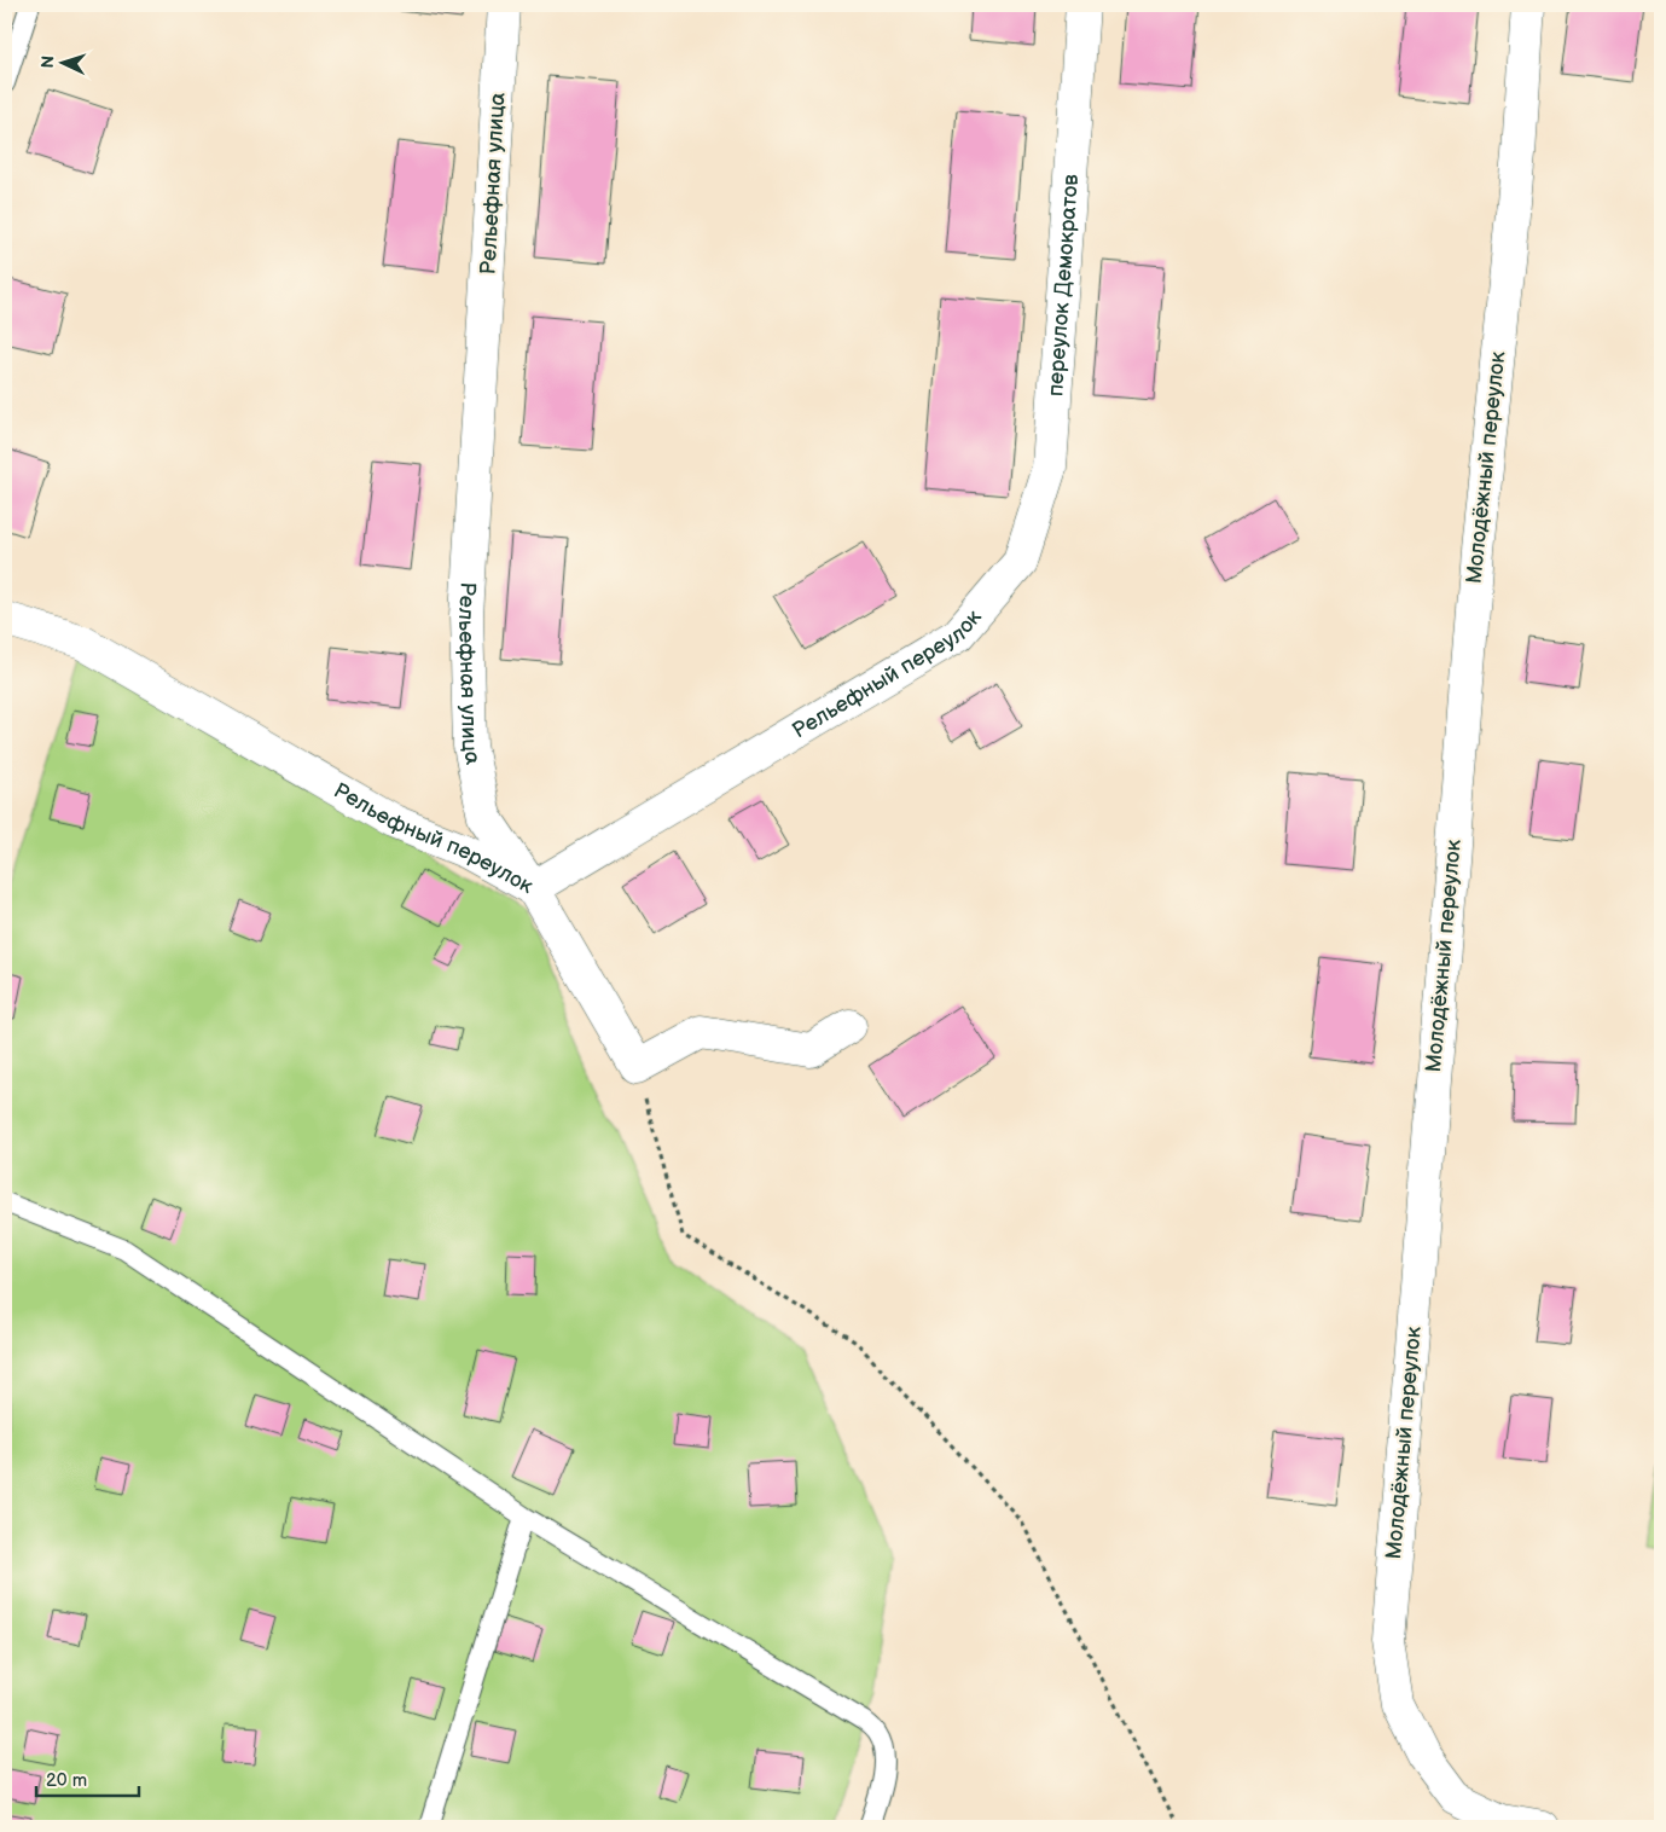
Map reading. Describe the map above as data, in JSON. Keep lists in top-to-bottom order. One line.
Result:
{"streets":{"street":["Рельефная улица","переулок Демократов","Молодёжный переулок","Рельефный переулок"]},"crossings":[["Рельефная улица","Рельефный переулок"],["переулок Демократов","Рельефный переулок"]],"scale_bar":"20 m","north":"left"}
